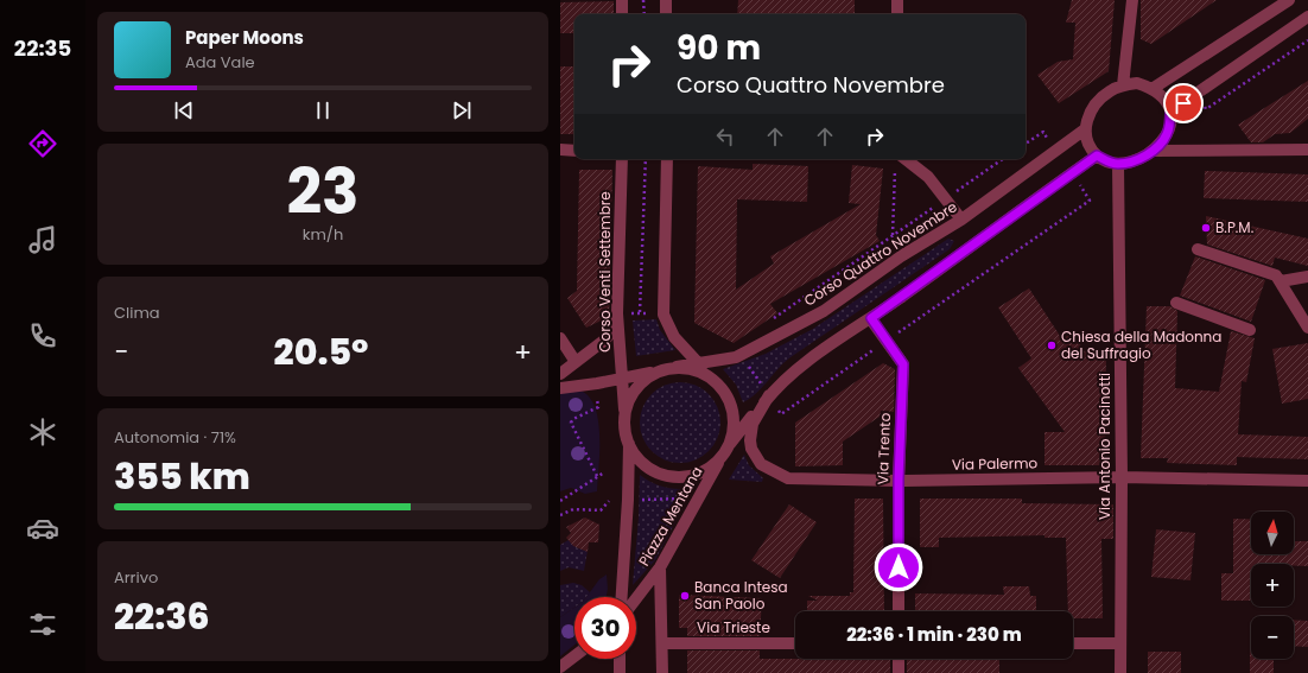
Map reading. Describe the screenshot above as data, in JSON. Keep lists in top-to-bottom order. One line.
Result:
{"streets":{"street":["Corso Quattro Novembre","Corso Venti Settembre","Via Antonio Pacinotti","Via Trento","Via Palermo","Piazza Mentana","Via Trieste"]},"crossings":[["Corso Quattro Novembre","Corso Venti Settembre"],["Corso Quattro Novembre","Via Antonio Pacinotti"],["Corso Quattro Novembre","Piazza Mentana"],["Corso Venti Settembre","Piazza Mentana"],["Via Antonio Pacinotti","Via Palermo"],["Via Trento","Via Palermo"]],"places":["B.P.M.","Chiesa della Madonna del Suffragio","Banca Intesa San Paolo"],"north":"top","page":{"tabs":"22:35","turn":["90 m","Corso Quattro Novembre"],"song":["Paper Moons","Ada Vale"],"tile":[["23","km/h"],"Clima",["Autonomia · 71%","355 km"],["Arrivo","22:36"]],"heat":["−","20.5°","+"],"map_buttons":["+","−"],"limit":"30","trip":"22:36 · 1 min · 230 m"}}
